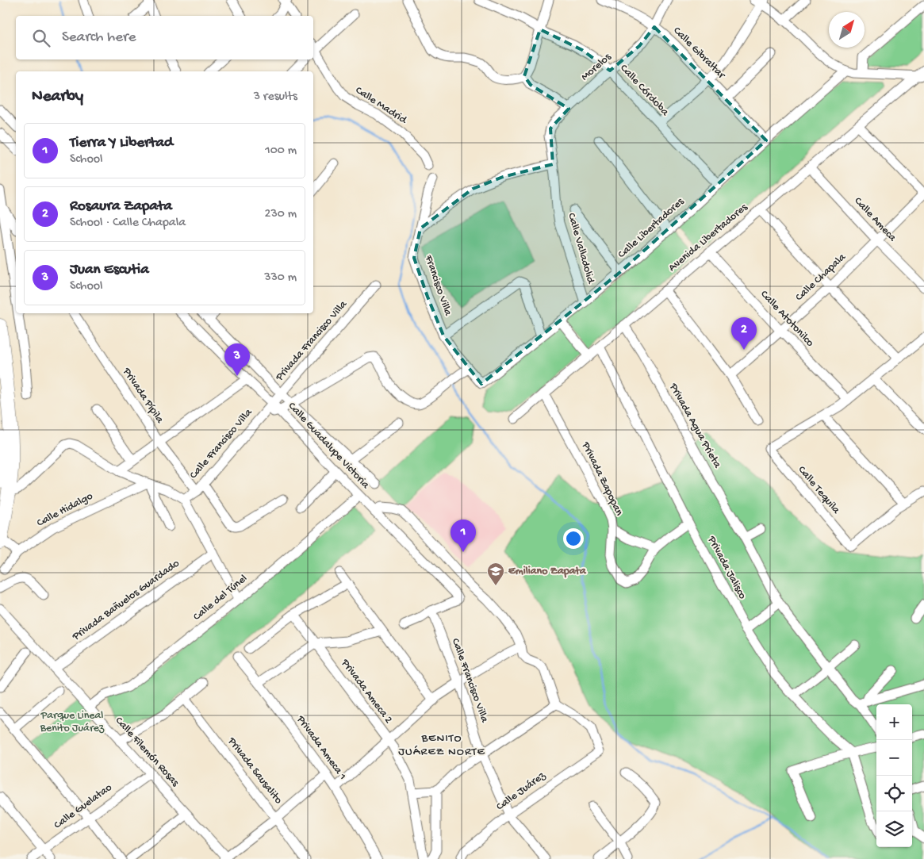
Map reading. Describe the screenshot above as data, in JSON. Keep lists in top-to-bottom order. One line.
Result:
{"streets":{"street":["Calle Gibraltar","Morelos","Calle Córdoba","Calle Madrid","Calle Ameca","Calle Libertadores","Avenida Libertadores","Calle Valladolid","Calle Chapala","Francisco Villa","Calle Atotonilco","Privada Francisco Villa","Privada Pípila","Privada Agua Prieta","Calle Francisco Villa","Calle Guadalupe Victoria","Privada Zapopan","Calle Tequila","Calle Hidalgo","Privada Jalisco","Calle del Túnel","Privada Bañuelos Guardado","Privada Ameca 2","Privada Ameca 1","Calle Filemón Rosas","Privada Sausalito","Calle Juárez","Calle Guelatao"]},"crossings":[["Calle Gibraltar","Morelos"],["Calle Gibraltar","Calle Libertadores"],["Morelos","Calle Córdoba"],["Morelos","Calle Valladolid"],["Calle Córdoba","Calle Libertadores"],["Calle Ameca","Avenida Libertadores"],["Calle Ameca","Calle Chapala"],["Calle Libertadores","Calle Valladolid"],["Calle Libertadores","Francisco Villa"],["Avenida Libertadores","Calle Atotonilco"],["Avenida Libertadores","Privada Agua Prieta"],["Avenida Libertadores","Privada Zapopan"],["Avenida Libertadores","Privada Jalisco"],["Calle Chapala","Calle Atotonilco"],["Privada Francisco Villa","Calle Francisco Villa"],["Privada Francisco Villa","Calle Guadalupe Victoria"],["Privada Pípila","Calle Francisco Villa"],["Calle Francisco Villa","Calle Guadalupe Victoria"],["Calle Francisco Villa","Calle Juárez"],["Calle Guadalupe Victoria","Calle del Túnel"],["Privada Zapopan","Privada Jalisco"],["Calle del Túnel","Calle Filemón Rosas"],["Privada Bañuelos Guardado","Calle Filemón Rosas"],["Calle Filemón Rosas","Calle Guelatao"]],"districts":["BENITO JUÁREZ NORTE"],"parks":["Parque Lineal Benito Juárez"],"places":{"school or university":["Emiliano Zapata"]},"north":"top right","page":{"search":"Search here","heading":["Nearby","3 results"],"list":[{"mark":"1","name":"Tierra Y Libertad","note":"School","value":"100 m"},{"mark":"2","name":"Rosaura Zapata","note":"School · Calle Chapala","value":"230 m"},{"mark":"3","name":"Juan Escutia","note":"School","value":"330 m"}],"pins":["2","3","1"],"map_buttons":["+","−"]}}
